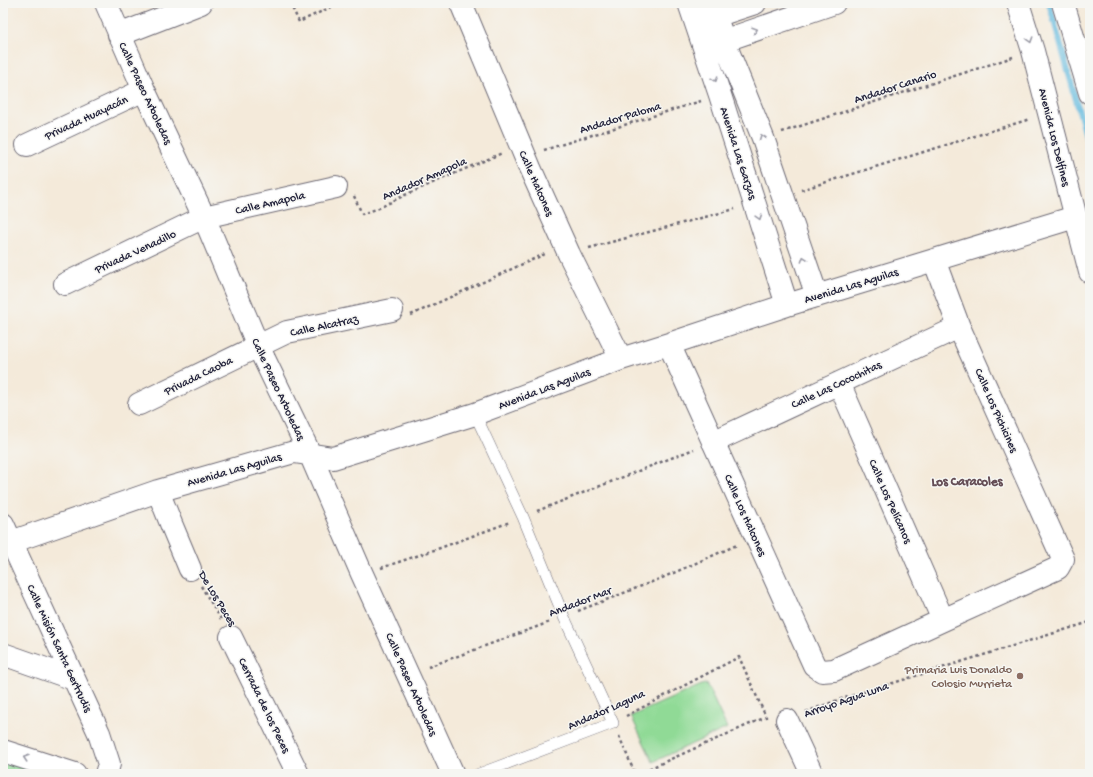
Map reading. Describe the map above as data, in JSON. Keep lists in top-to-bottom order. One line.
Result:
{"streets":{"street":["Calle Paseo Arboledas","Privada Huayacán","Avenida Los Delfines","Avenida Las Garzas","Calle Halcones","Calle Amapola","Privada Venadillo","Avenida Las Aguilas","Calle Alcatraz","Privada Caoba","Calle Las Cocochitas","Calle Los Pichicines","Calle Los Pelícanos","Calle Los Halcones","Calle Misión Santa Gertrudis","Cerrada de los Peces"],"lane":["Andador Laguna"],"path":["Andador Canario","Andador Paloma","Andador Amapola","De Los Peces","Andador Mar","Arroyo Agua Luna"]},"crossings":[["Andador Canario","Avenida Los Delfines"],["Andador Canario","Avenida Las Garzas"],["Calle Paseo Arboledas","Privada Huayacán"],["Calle Paseo Arboledas","Calle Amapola"],["Calle Paseo Arboledas","Privada Venadillo"],["Calle Paseo Arboledas","Avenida Las Aguilas"],["Calle Paseo Arboledas","Calle Alcatraz"],["Calle Paseo Arboledas","Privada Caoba"],["Calle Paseo Arboledas","Andador Mar"],["Andador Paloma","Avenida Las Garzas"],["Andador Paloma","Andador Amapola"],["Andador Paloma","Calle Halcones"],["Avenida Los Delfines","Avenida Las Aguilas"],["Avenida Las Garzas","Avenida Las Aguilas"],["Andador Amapola","Calle Halcones"],["Andador Amapola","Calle Amapola"],["Calle Halcones","Avenida Las Aguilas"],["Calle Amapola","Privada Venadillo"],["Avenida Las Aguilas","Calle Los Pichicines"],["Avenida Las Aguilas","Calle Los Halcones"],["Avenida Las Aguilas","Calle Misión Santa Gertrudis"],["Calle Alcatraz","Privada Caoba"],["Calle Las Cocochitas","Calle Los Pichicines"],["Calle Las Cocochitas","Calle Los Pelícanos"],["Calle Las Cocochitas","Calle Los Halcones"],["Calle Los Pichicines","Calle Los Pelícanos"],["Calle Los Pichicines","Calle Los Halcones"],["Calle Los Pelícanos","Calle Los Halcones"],["Calle Los Halcones","Andador Mar"],["De Los Peces","Cerrada de los Peces"]],"districts":["Los Caracoles"],"places":["Primaria Luis Donaldo Colosio Murrieta"]}
